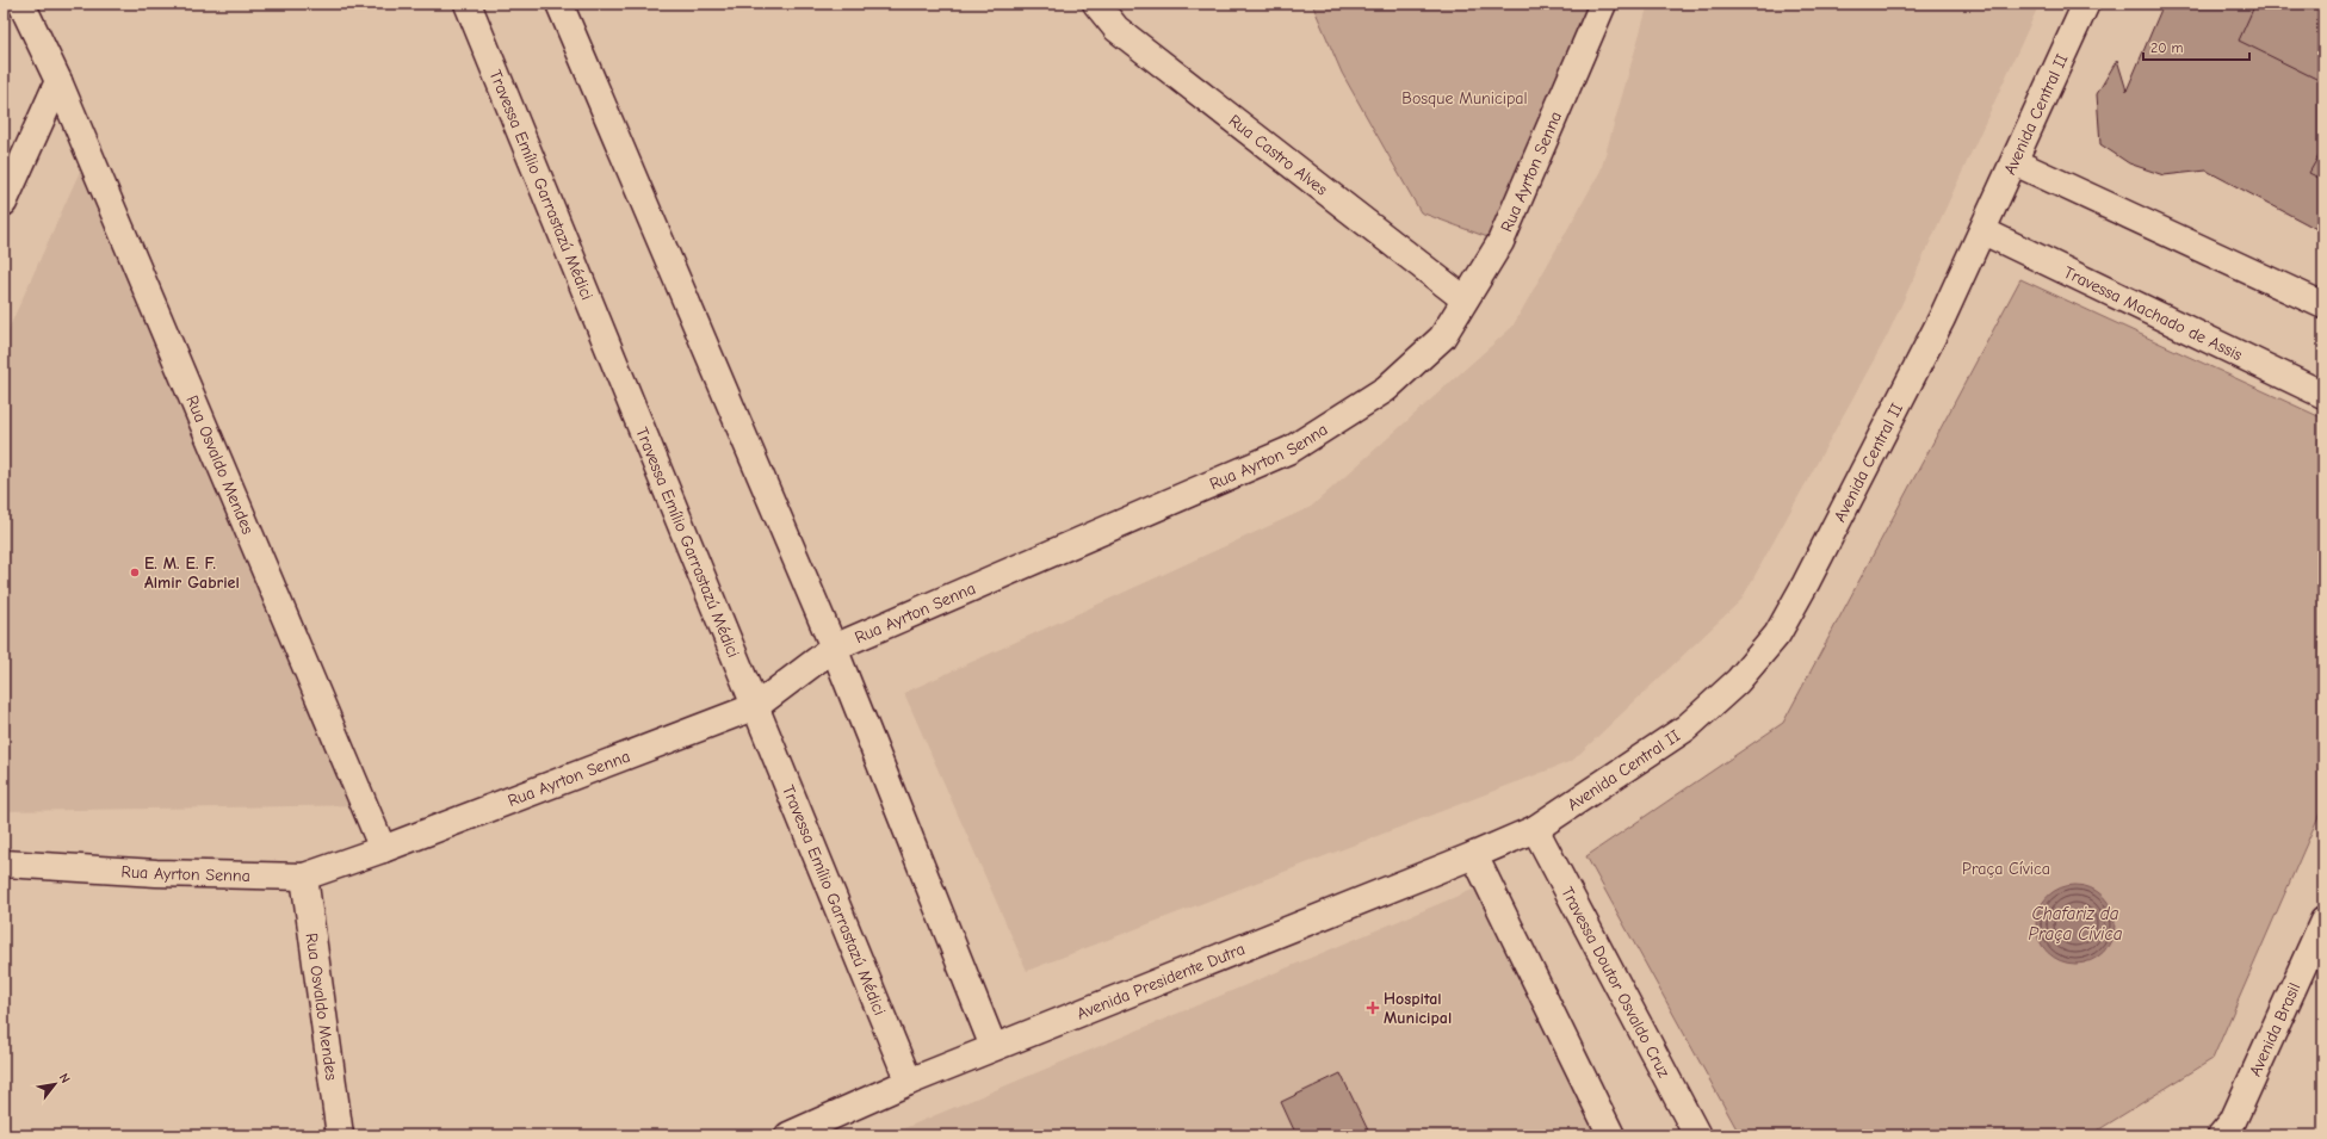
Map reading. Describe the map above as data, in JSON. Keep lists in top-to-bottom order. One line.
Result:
{"streets":{"street":["Avenida Central II","Rua Castro Alves","Rua Ayrton Senna","Travessa Emílio Garrastazú Médici","Travessa Machado de Assis","Rua Osvaldo Mendes","Avenida Presidente Dutra","Travessa Doutor Osvaldo Cruz","Avenida Brasil"]},"crossings":[["Avenida Central II","Travessa Machado de Assis"],["Avenida Central II","Avenida Presidente Dutra"],["Avenida Central II","Travessa Doutor Osvaldo Cruz"],["Rua Castro Alves","Rua Ayrton Senna"],["Rua Ayrton Senna","Travessa Emílio Garrastazú Médici"],["Rua Ayrton Senna","Rua Osvaldo Mendes"],["Travessa Emílio Garrastazú Médici","Avenida Presidente Dutra"],["Avenida Presidente Dutra","Travessa Doutor Osvaldo Cruz"]],"water":["Chafariz da Praça Cívica"],"parks":["Bosque Municipal","Praça Cívica"],"places":{"other":["E. M. E. F. Almir Gabriel"],"health":["Hospital Municipal"]},"scale_bar":"20 m","north":"top right"}
